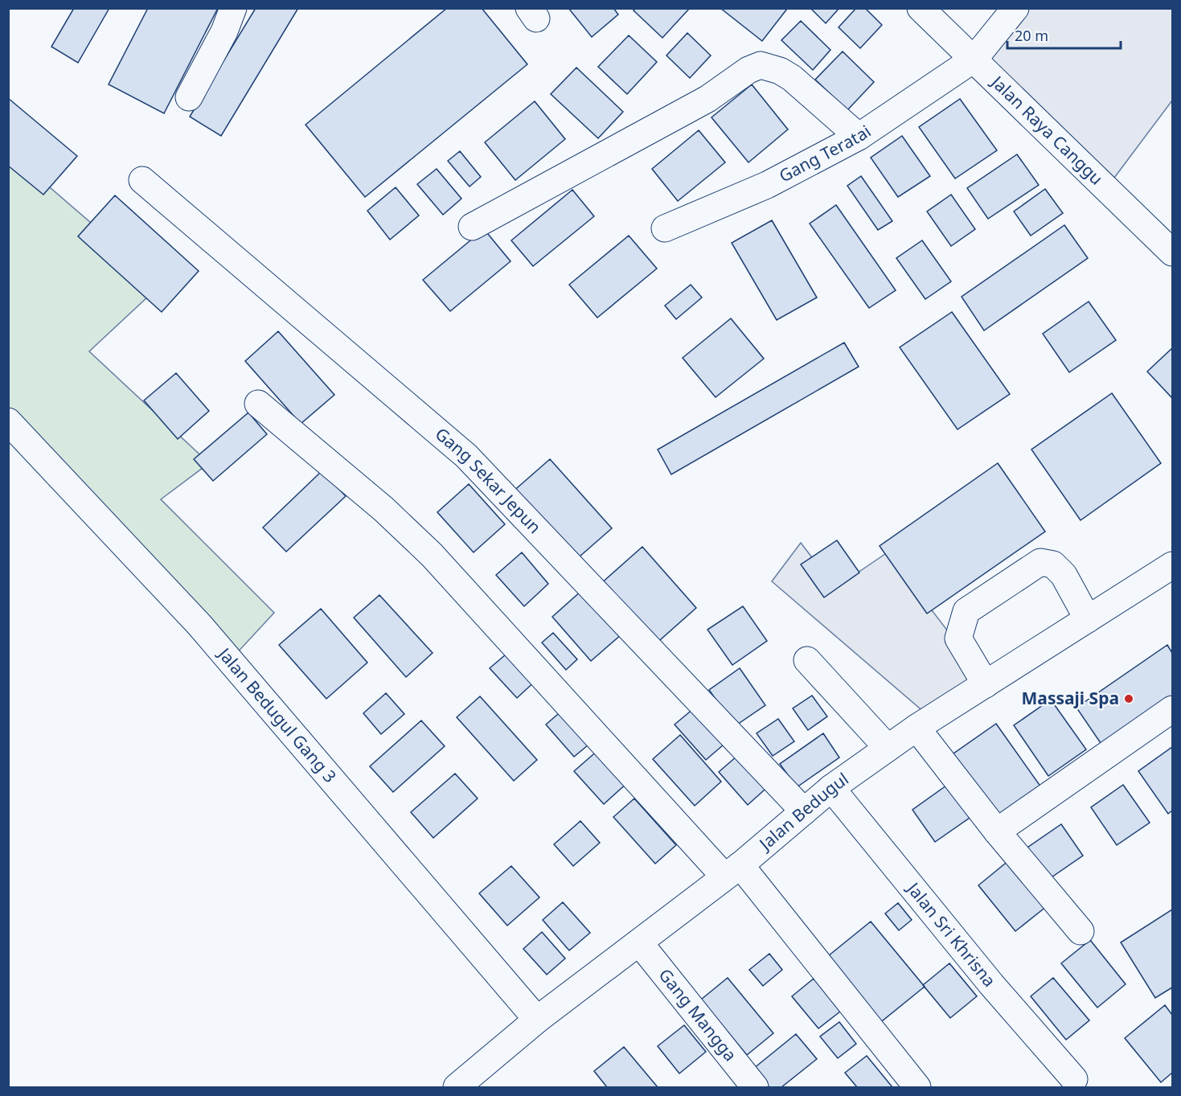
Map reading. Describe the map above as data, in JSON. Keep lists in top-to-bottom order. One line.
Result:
{"streets":{"street":["Jalan Raya Canggu","Gang Teratai","Gang Sekar Jepun","Jalan Bedugul Gang 3","Jalan Bedugul","Jalan Sri Khrisna","Gang Mangga"]},"crossings":[["Jalan Raya Canggu","Gang Teratai"],["Gang Sekar Jepun","Jalan Bedugul"],["Jalan Bedugul Gang 3","Jalan Bedugul"],["Jalan Bedugul","Jalan Sri Khrisna"],["Jalan Bedugul","Gang Mangga"]],"places":["Massaji Spa"],"scale_bar":"20 m"}
